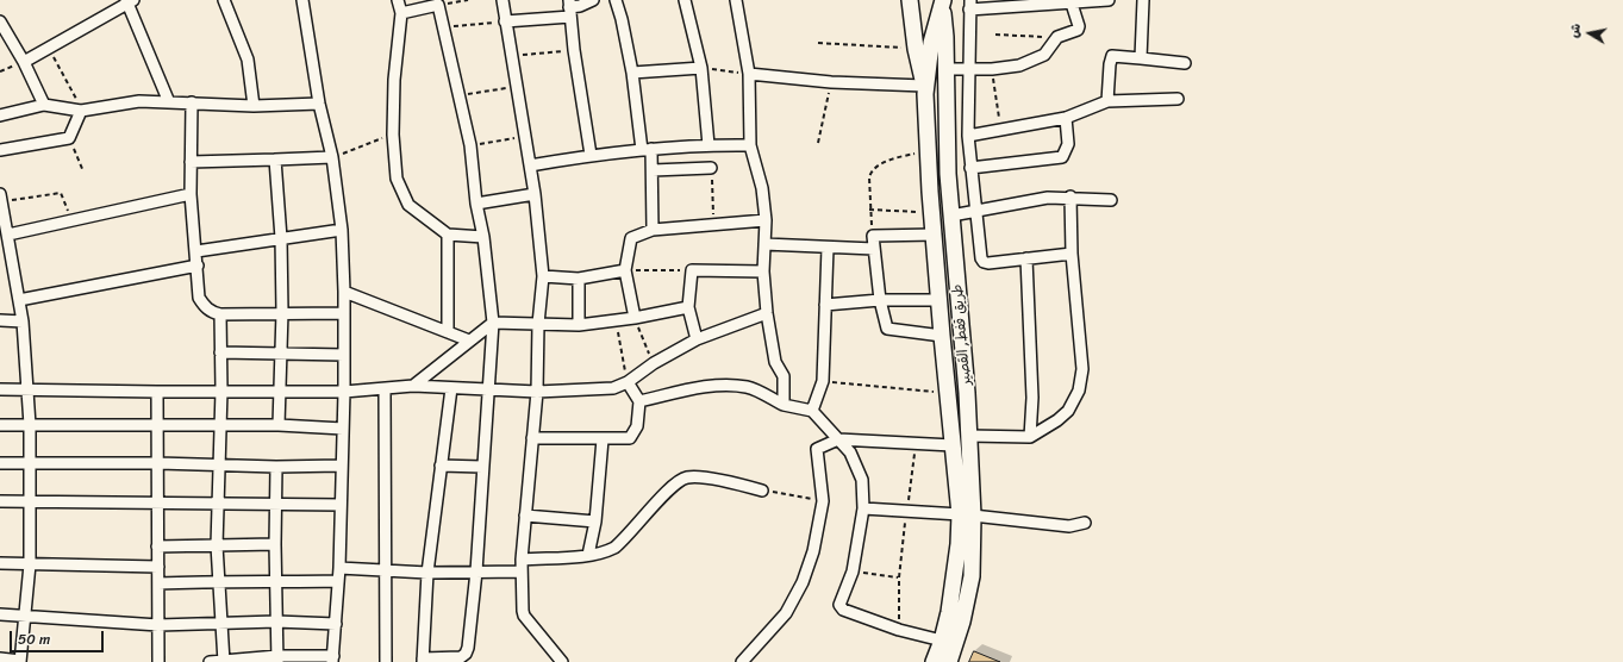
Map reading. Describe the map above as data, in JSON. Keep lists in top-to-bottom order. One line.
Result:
{"streets":{"main road":["طريق قفط, القصير"]},"scale_bar":"50 m","north":"left"}
